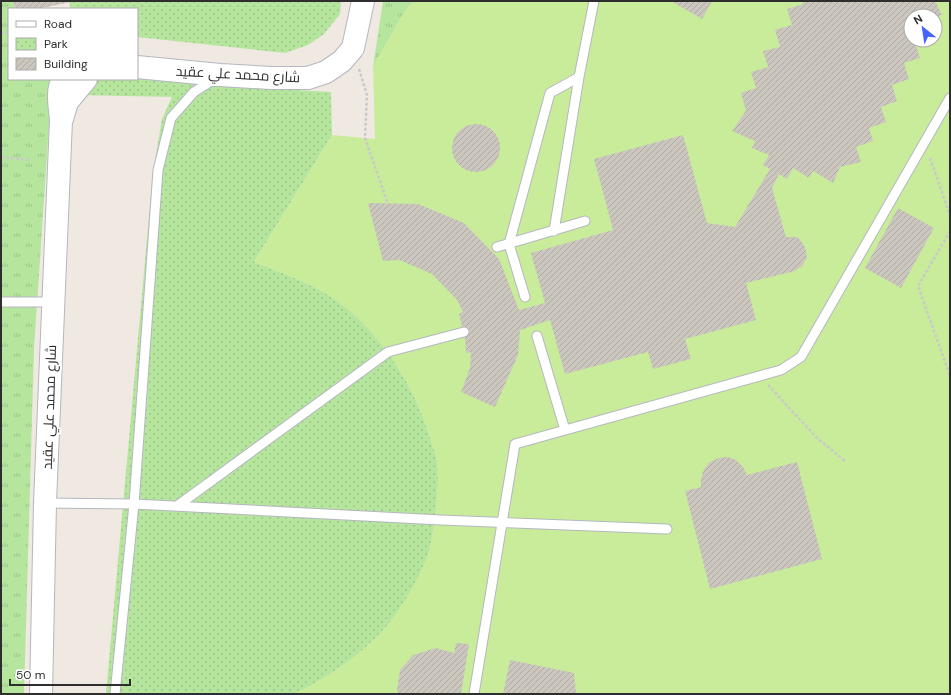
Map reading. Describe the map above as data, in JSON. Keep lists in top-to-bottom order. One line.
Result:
{"streets":{"street":["شارع محمد علي عقيد"]},"legend":["Road","Park","Building"],"scale_bar":"50 m","north":"top left"}
